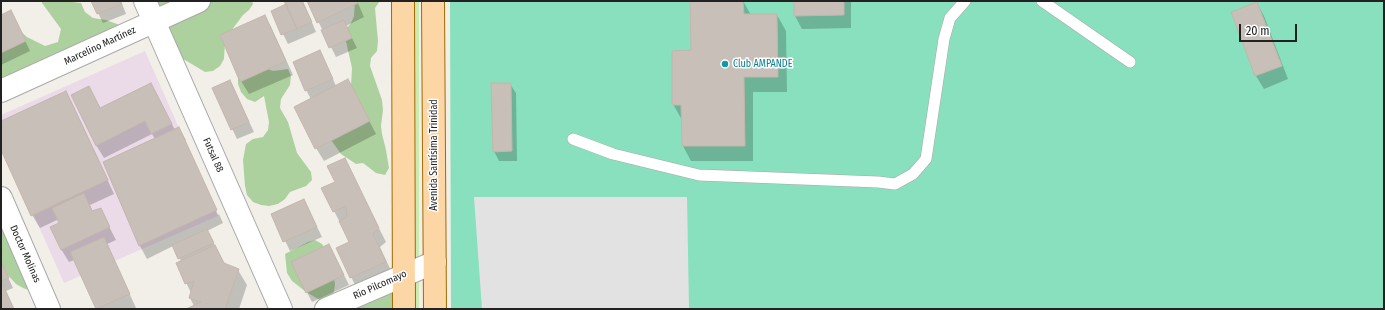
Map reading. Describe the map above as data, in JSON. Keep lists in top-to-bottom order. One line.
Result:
{"streets":{"main road":["Avenida Santísima Trinidad"],"street":["Marcelino Martínez","Futsal 88","Doctor Molinas","Río Pilcomayo"]},"crossings":[["Marcelino Martínez","Futsal 88"],["Avenida Santísima Trinidad","Río Pilcomayo"]],"places":["Club AMPANDE"],"scale_bar":"20 m"}
